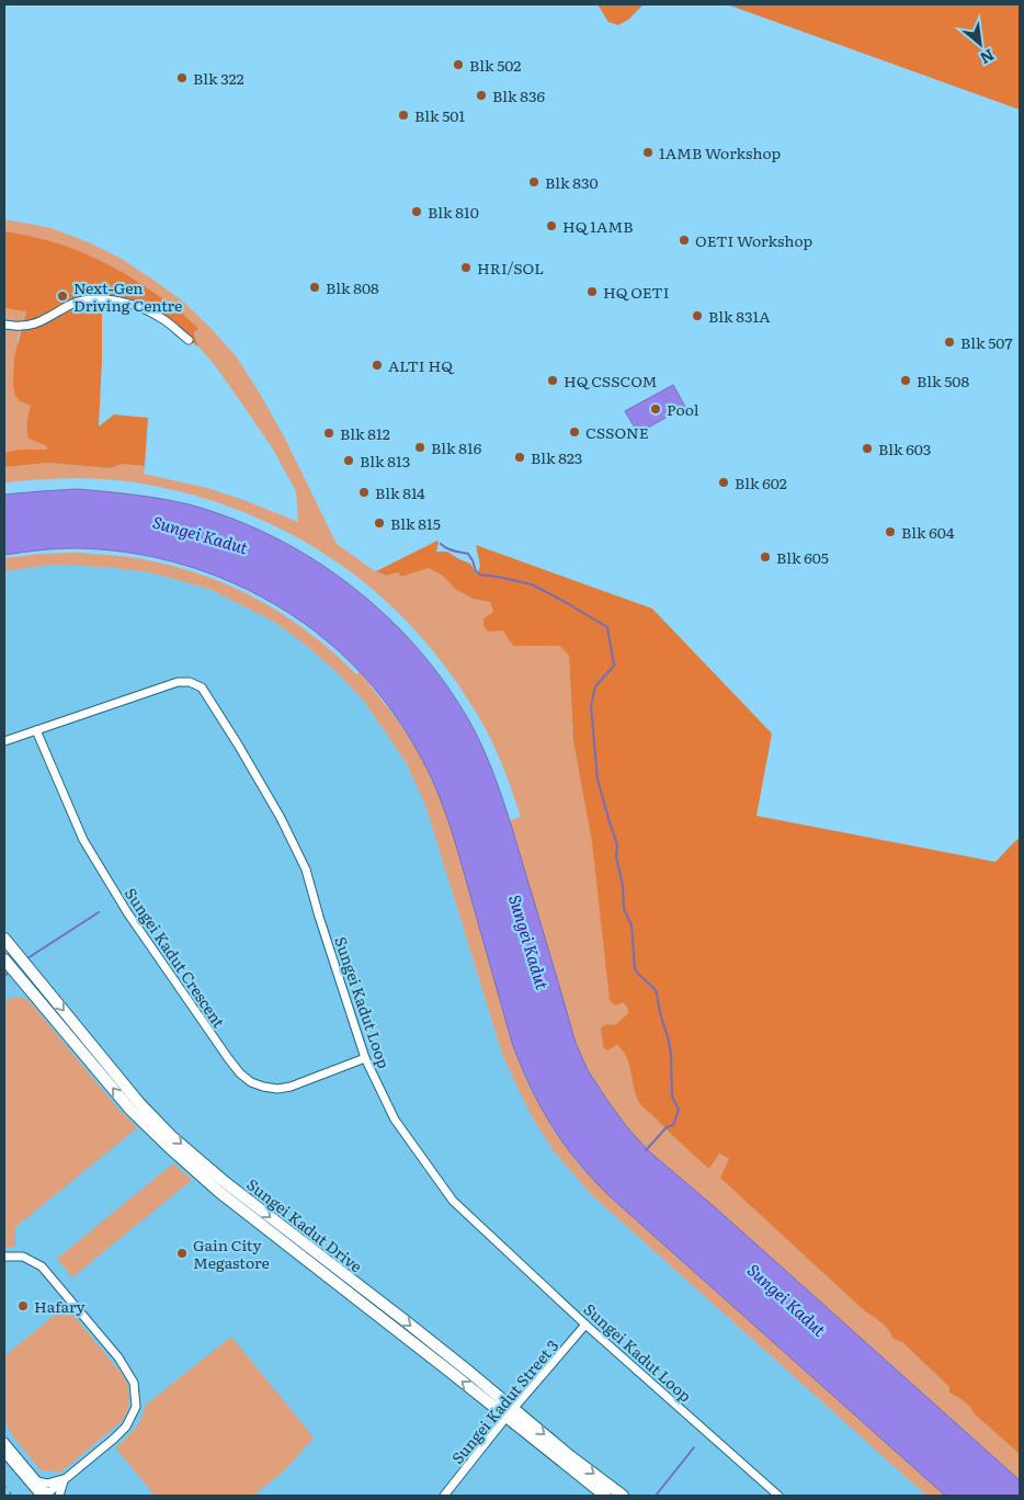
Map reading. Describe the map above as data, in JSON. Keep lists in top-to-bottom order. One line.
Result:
{"streets":{"main road":["Sungei Kadut Drive"],"street":["Sungei Kadut Crescent","Sungei Kadut Loop","Sungei Kadut Street 3"]},"crossings":[["Sungei Kadut Crescent","Sungei Kadut Loop"],["Sungei Kadut Loop","Sungei Kadut Street 3"],["Sungei Kadut Drive","Sungei Kadut Street 3"]],"water":["Sungei Kadut"],"places":["Blk 502","Blk 322","Blk 836","Blk 501","1AMB Workshop","Blk 830","Blk 810","HQ 1AMB","OETI Workshop","HRI/SOL","Blk 808","HQ OETI","Next-Gen Driving Centre","Blk 831A","Blk 507","ALTI HQ","HQ CSSCOM","Blk 508","Pool","CSSONE","Blk 812","Blk 816","Blk 603","Blk 823","Blk 813","Blk 602","Blk 814","Blk 815","Blk 604","Blk 605","Gain City Megastore","Hafary"],"north":"bottom right"}
